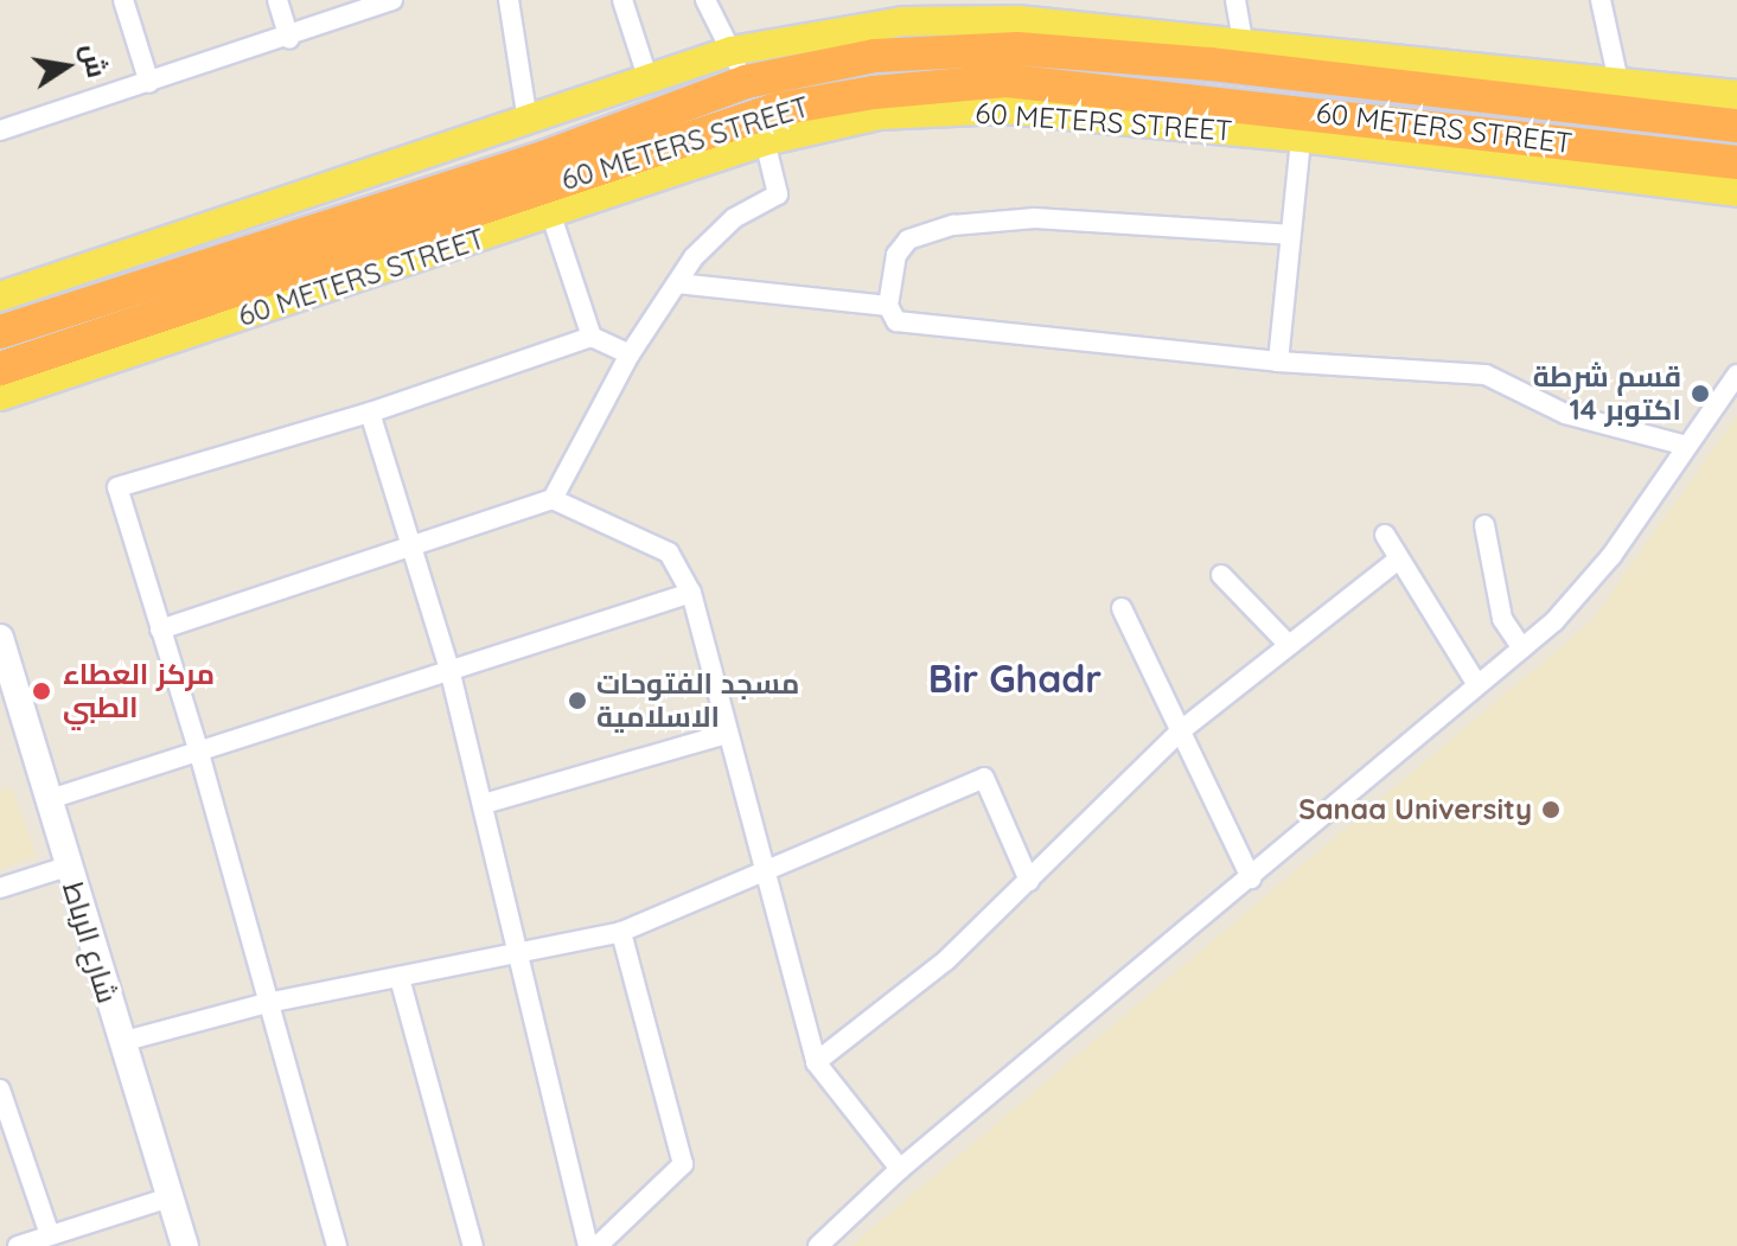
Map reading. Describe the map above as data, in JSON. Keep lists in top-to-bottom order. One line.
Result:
{"streets":{"highway":["60 METERS STREET"],"street":["شارع الرباط"]},"districts":["Bir Ghadr"],"places":["قسم شرطة 14 اكتوبر","مركز العطاء الطبي","مسجد الفتوحات الاسلامية","Sanaa University"],"north":"right"}
